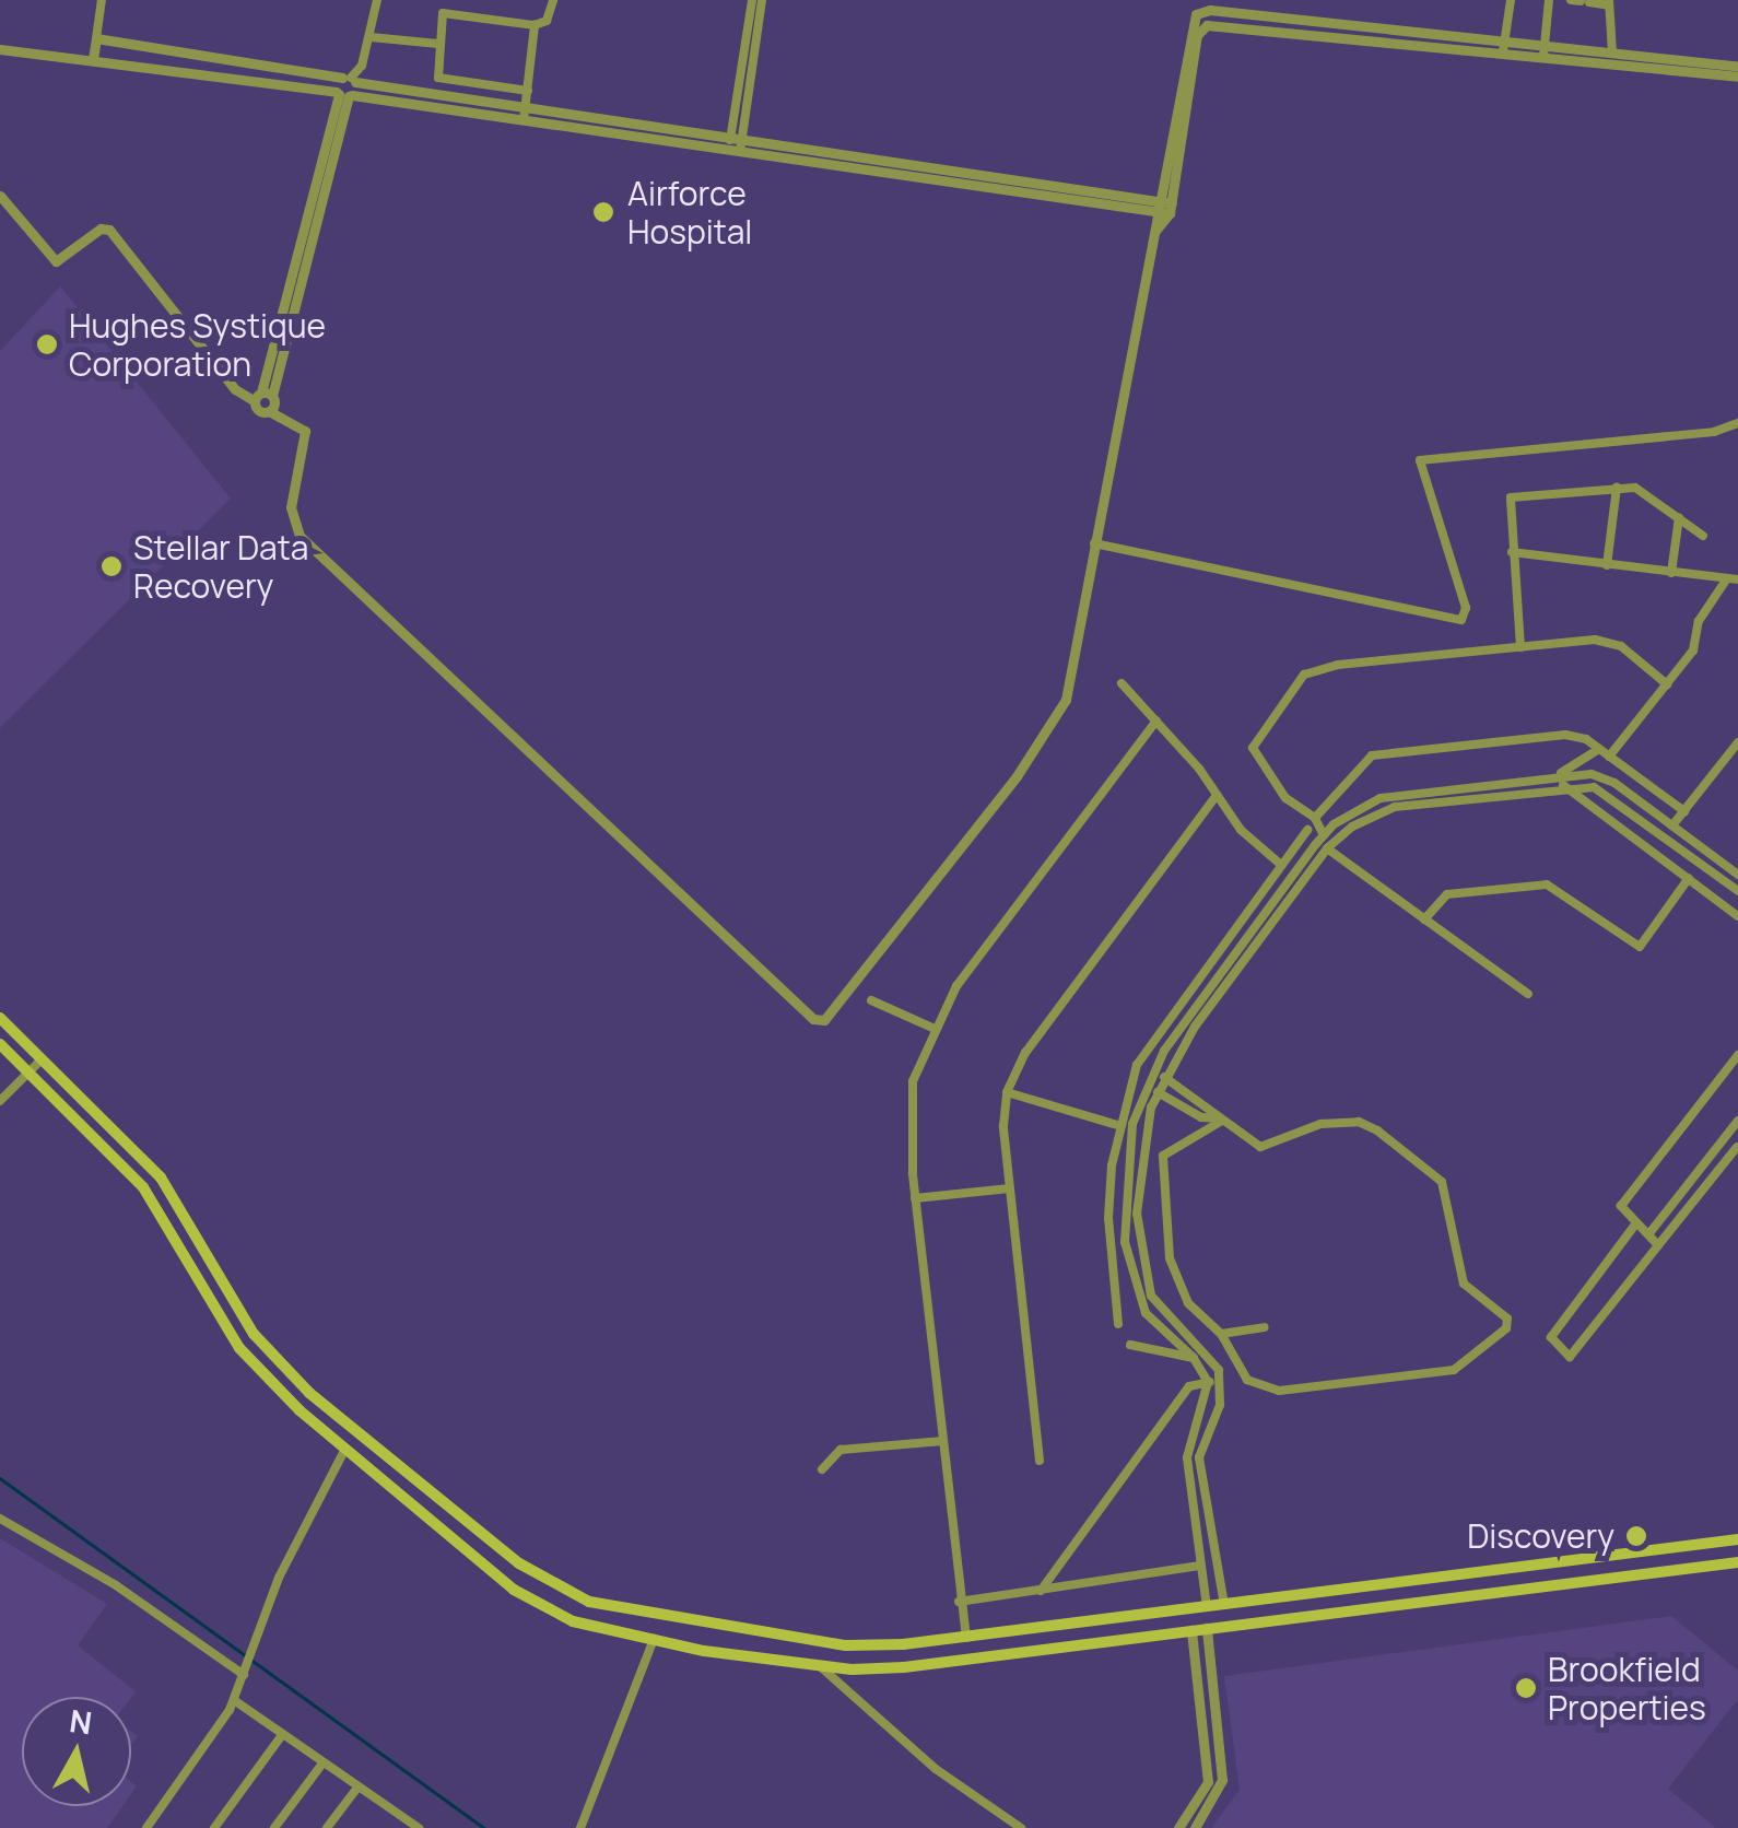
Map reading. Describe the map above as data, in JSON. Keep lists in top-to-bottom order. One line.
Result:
{"places":["Airforce Hospital","Hughes Systique Corporation","Stellar Data Recovery","Discovery","Brookfield Properties"],"north":"top"}
